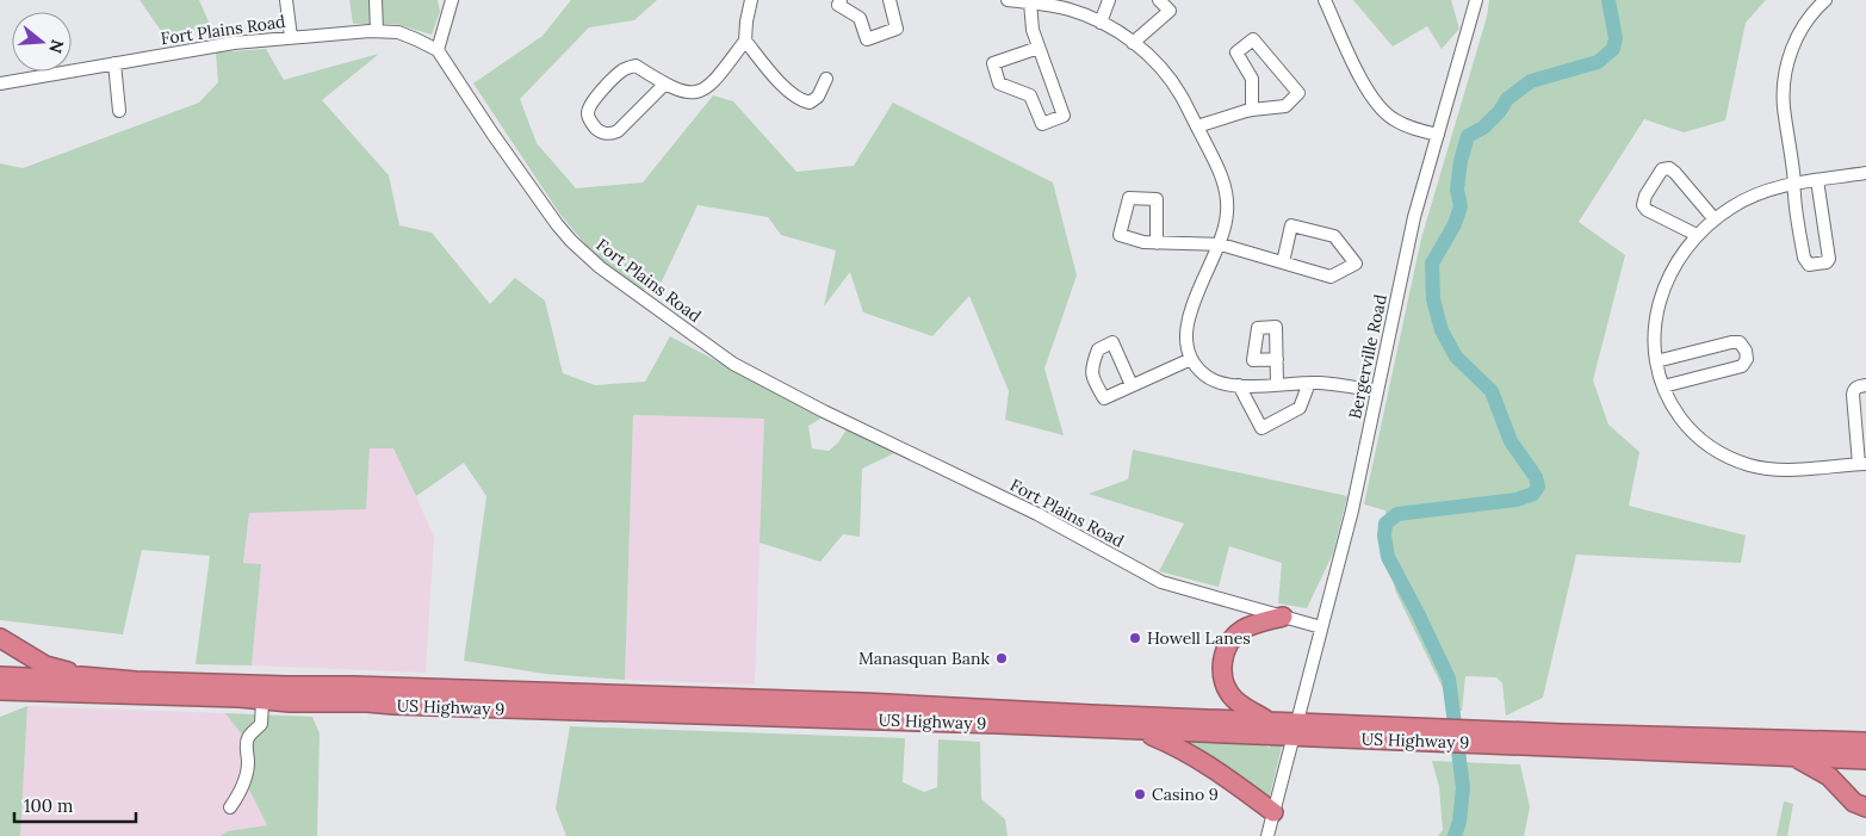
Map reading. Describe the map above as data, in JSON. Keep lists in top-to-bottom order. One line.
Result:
{"streets":{"highway":["US Highway 9"],"street":["Fort Plains Road","Bergerville Road"]},"crossings":[["Fort Plains Road","Bergerville Road"],["Bergerville Road","US Highway 9"]],"places":["Howell Lanes","Manasquan Bank","Casino 9"],"scale_bar":"100 m","north":"right"}
